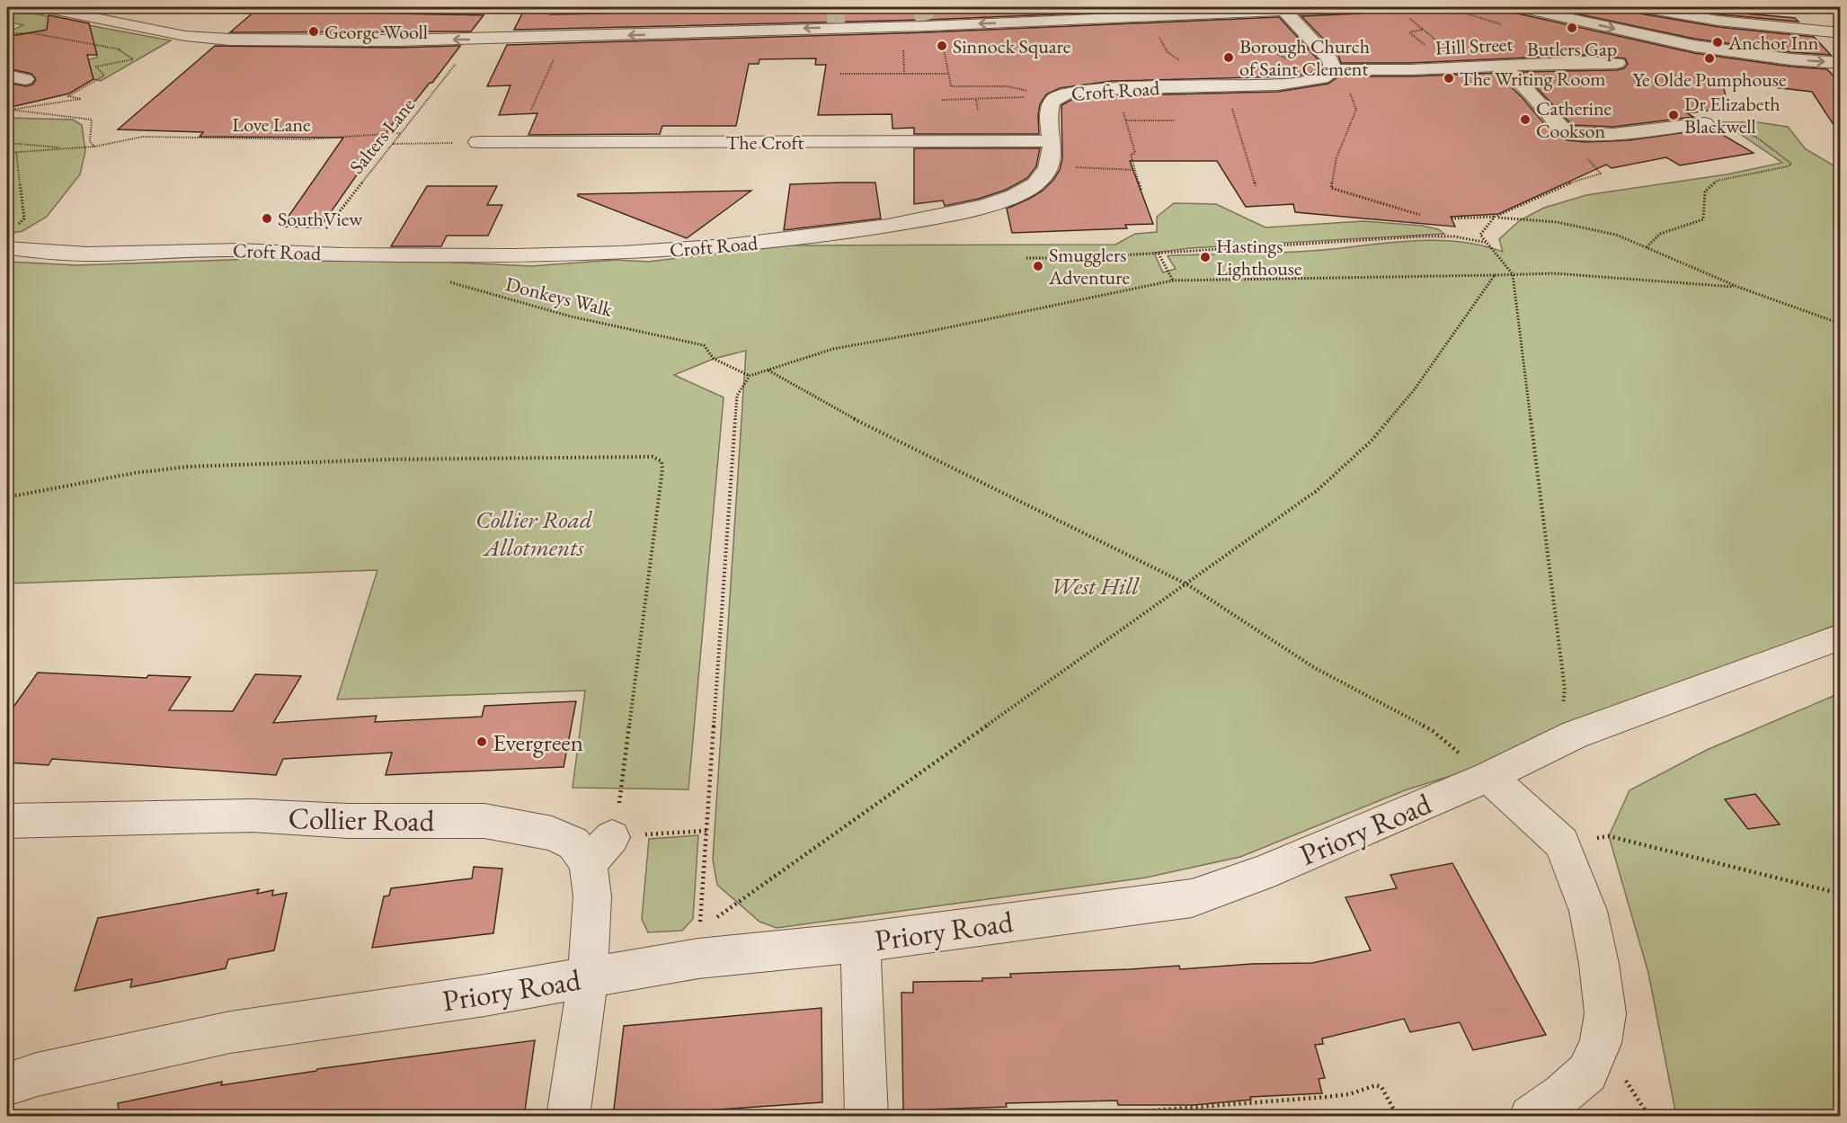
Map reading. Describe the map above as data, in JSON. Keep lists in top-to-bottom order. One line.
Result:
{"streets":{"street":["Hill Street","Croft Road","The Croft","Collier Road","Priory Road"],"path":["Love Lane","Salters Lane","Donkeys Walk"]},"crossings":[["Hill Street","Croft Road"],["Croft Road","The Croft"],["Love Lane","Salters Lane"]],"parks":["Collier Road Allotments","West Hill"],"places":["Butlers Gap","George Wooll","Anchor Inn","Sinnock Square","Borough Church of Saint Clement","Ye Olde Pumphouse","The Writing Room","Dr Elizabeth Blackwell","Catherine Cookson","SouthView","Hastings Lighthouse","Smugglers Adventure","Evergreen"]}
